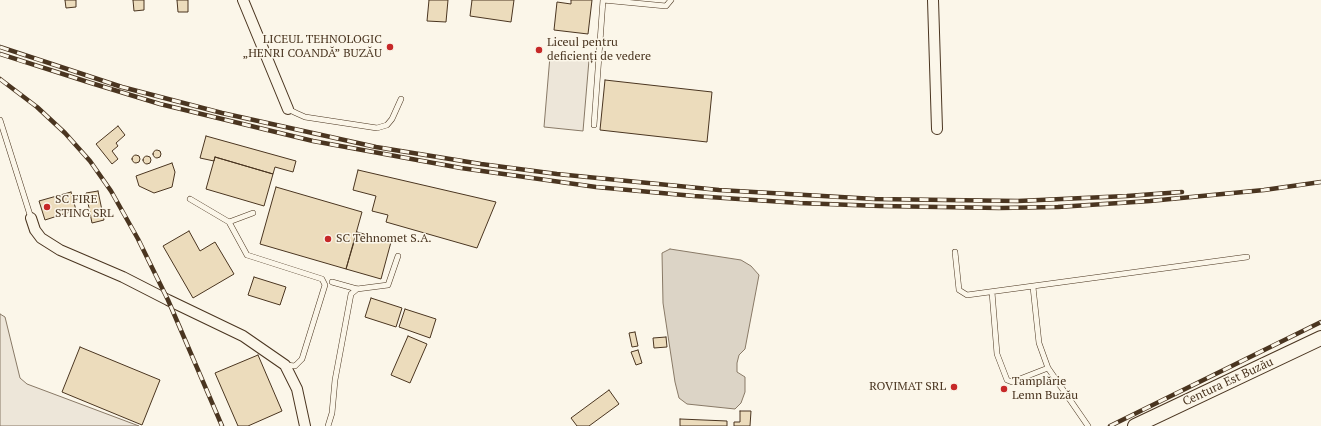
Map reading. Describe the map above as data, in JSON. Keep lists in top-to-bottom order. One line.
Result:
{"streets":{"main road":["Centura Est Buzău"]},"places":["LICEUL TEHNOLOGIC „HENRI COANDĂ” BUZĂU","Liceul pentru deficienți de vedere","SC FIRE STING SRL","SC Tehnomet S.A.","ROVIMAT SRL","Tamplărie Lemn Buzău"]}
